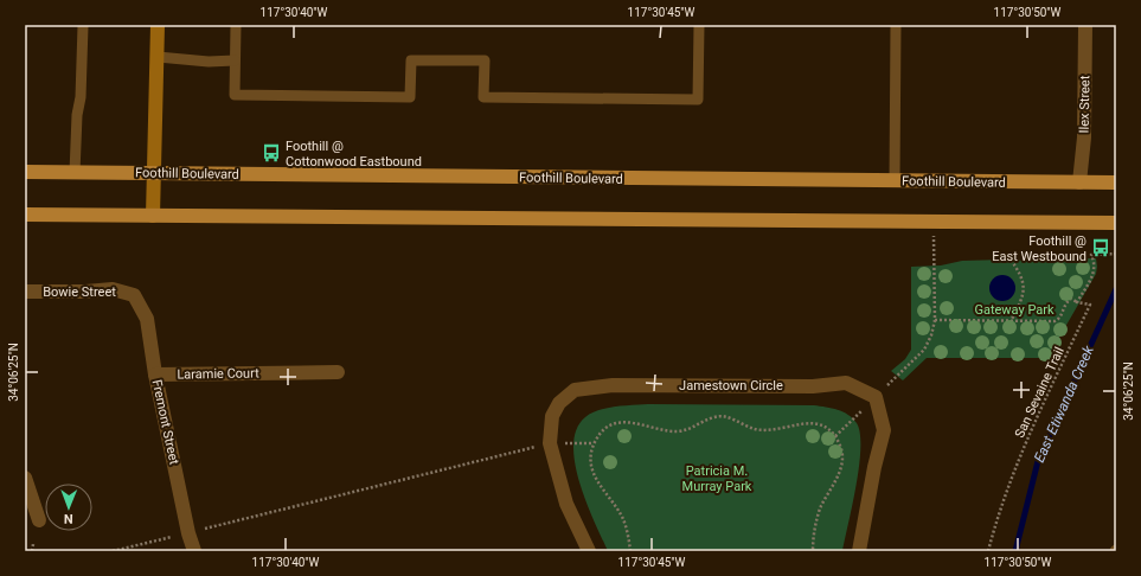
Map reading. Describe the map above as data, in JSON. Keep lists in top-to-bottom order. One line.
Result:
{"streets":{"main road":["Foothill Boulevard"],"street":["Ilex Street","Bowie Street","Laramie Court","Jamestown Circle","Fremont Street"],"path":["San Sevaine Trail"]},"crossings":[["Ilex Street","Foothill Boulevard"],["Bowie Street","Fremont Street"],["Laramie Court","Fremont Street"]],"water":["East Etiwanda Creek"],"parks":["Gateway Park","Patricia M. Murray Park"],"places":{"bus stop":["Foothill @ Cottonwood Eastbound","Foothill @ East Westbound"]},"north":"bottom","coordinates":["117°30'40\"W","117°30'45\"W","117°30'50\"W","34°06'25\"N"]}
